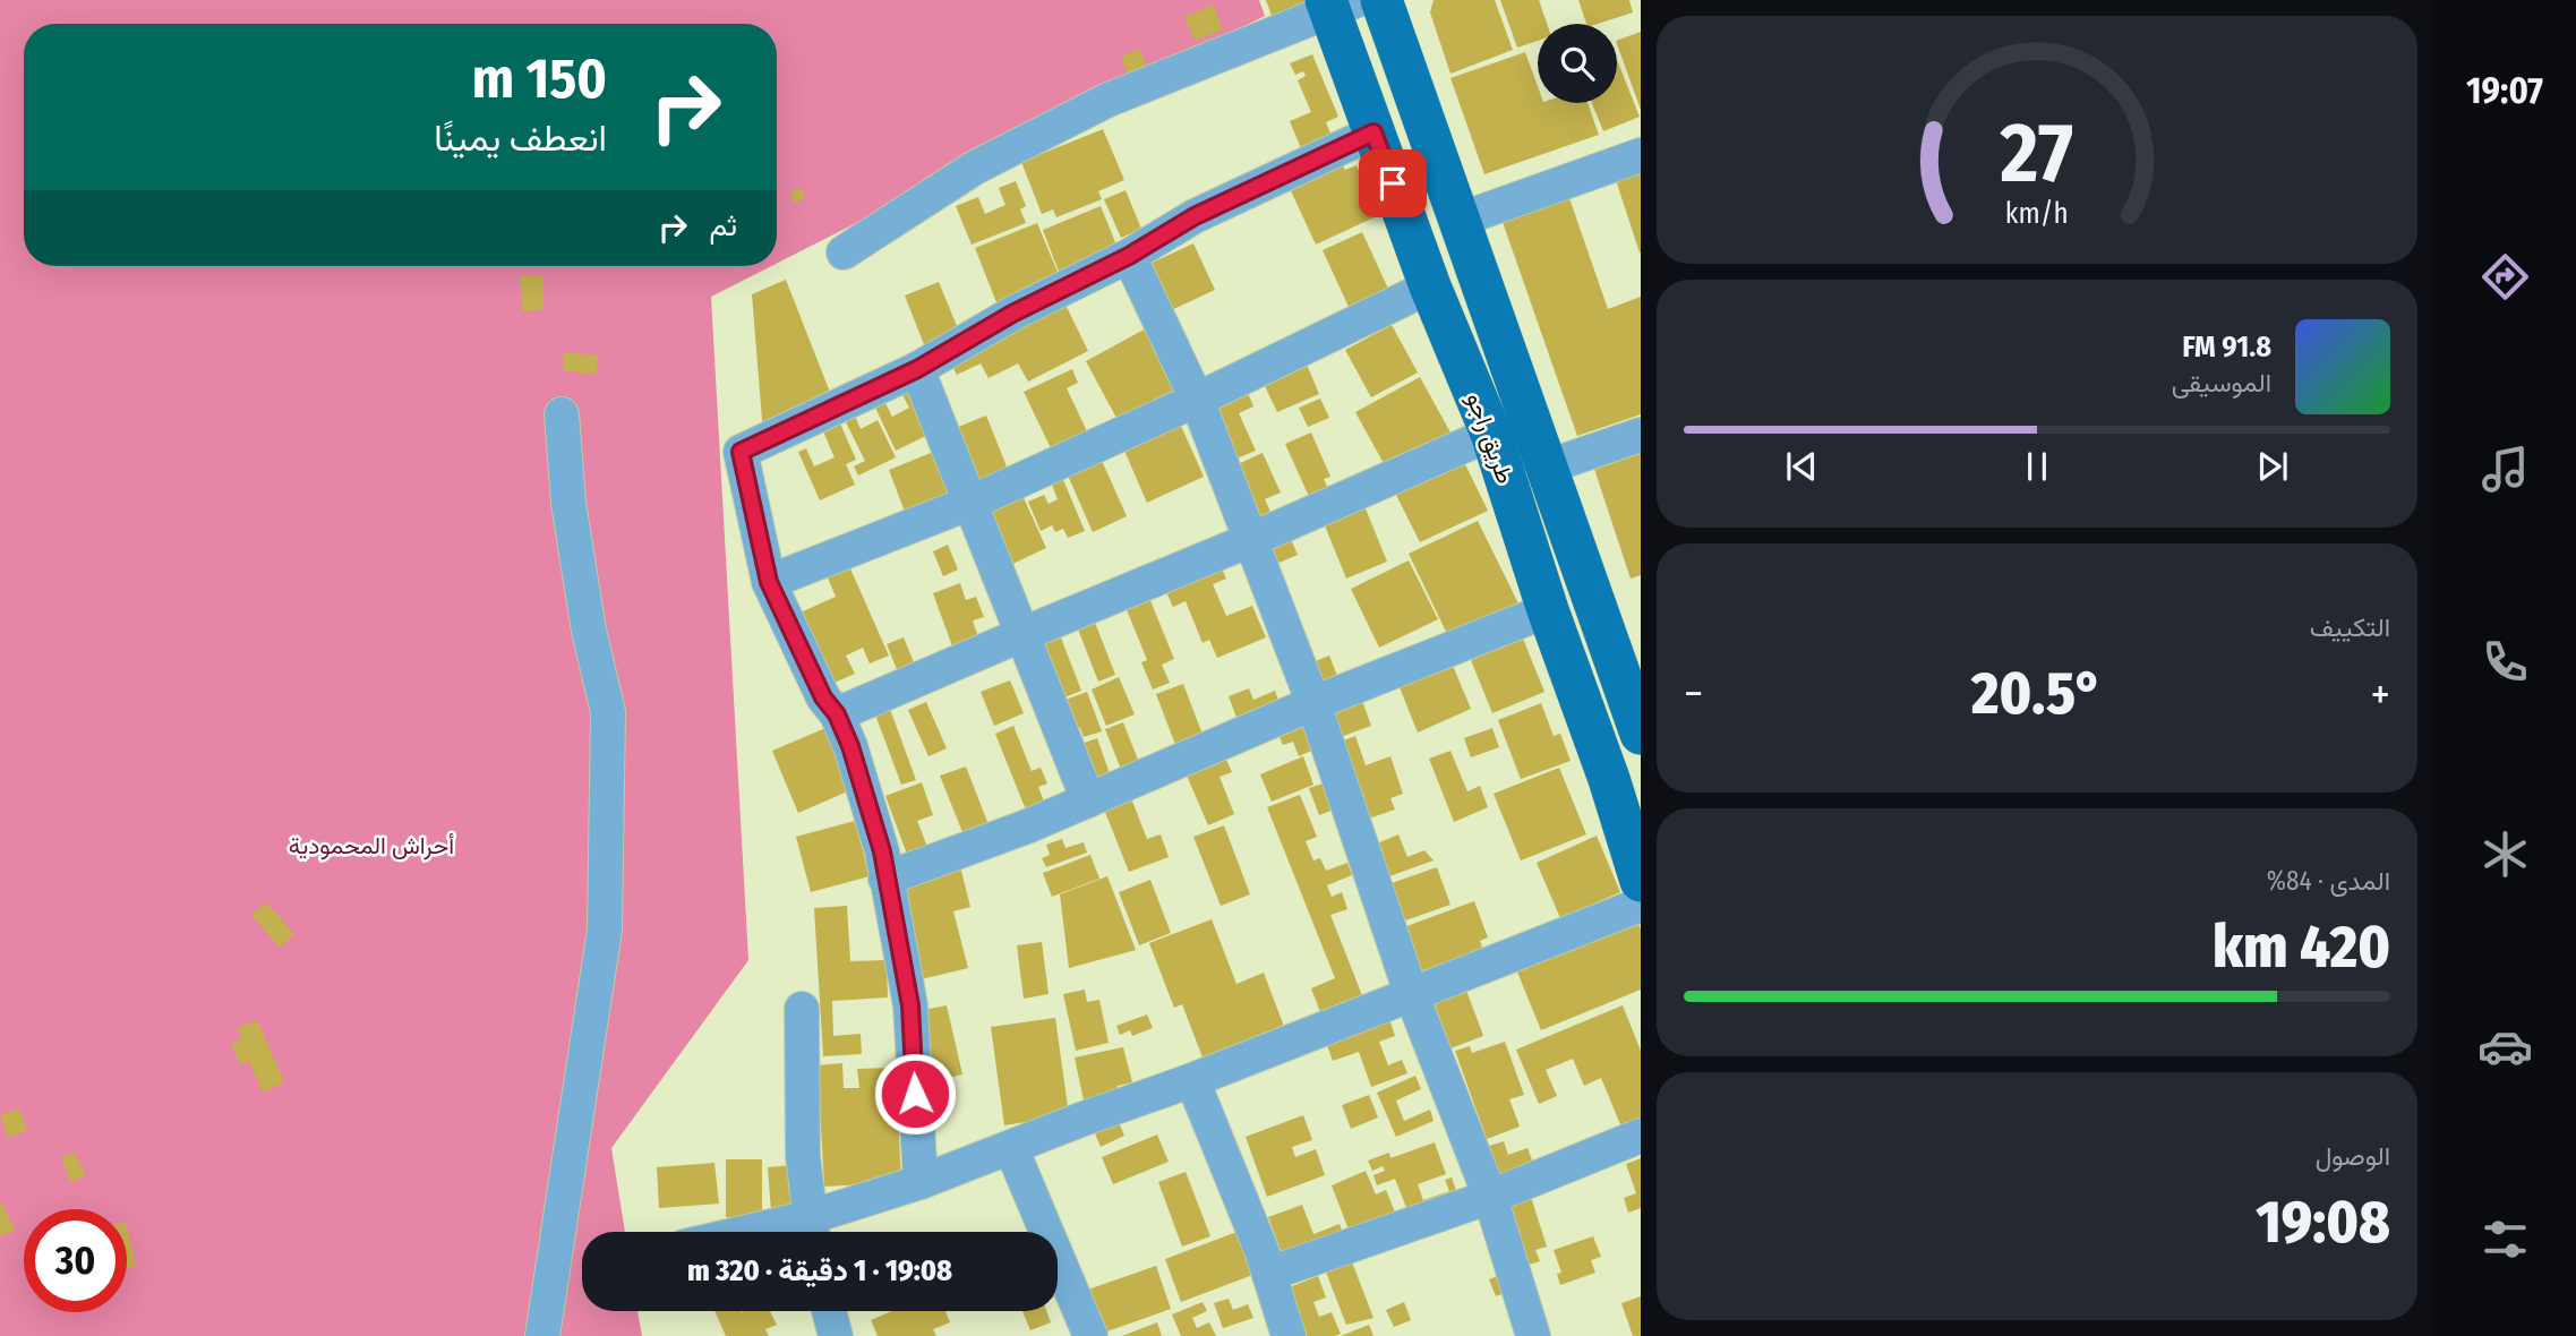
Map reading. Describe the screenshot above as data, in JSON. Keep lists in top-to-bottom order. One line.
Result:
{"streets":{"main road":["طريق راجو"]},"parks":["أحراش المحمودية"],"page":{"tabs":"19:07","turn":["150 m","انعطف يمينًا"],"then":"ثم","song":["91.8 FM","الموسيقى"],"tile":["التكييف",["المدى · 84%","420 km"],["الوصول","19:08"]],"heat":["−","20.5°","+"],"limit":"30","trip":"19:08 · 1 دقيقة · 320 m","gauge":["27","km/h"]}}
